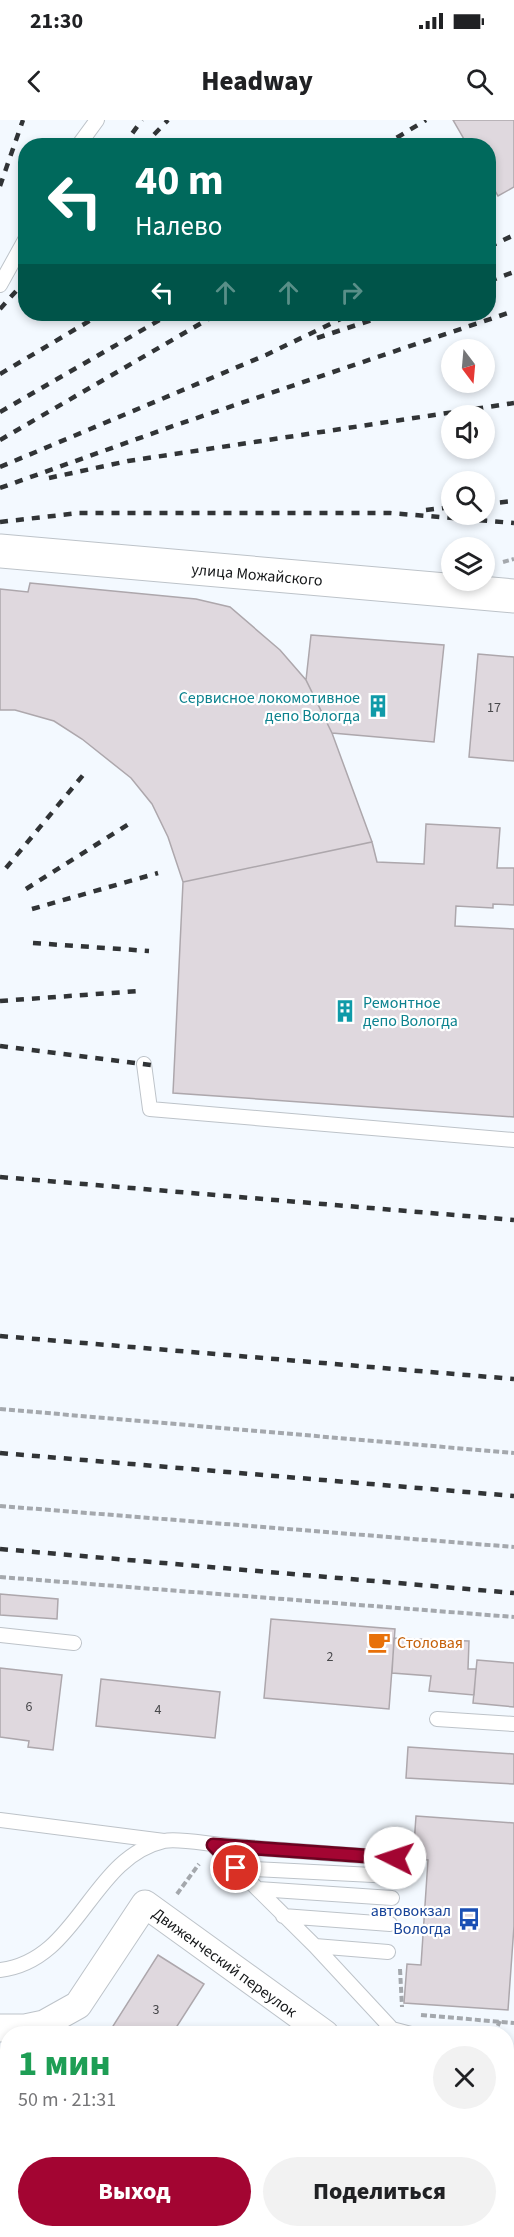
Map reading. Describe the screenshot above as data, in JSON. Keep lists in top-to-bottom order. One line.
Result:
{"streets":{"main road":["улица Можайского"],"street":["Движенческий переулок"]},"places":{"building":["Сервисное локомотивное депо Вологда","Ремонтное депо Вологда"],"cafe":["Столовая"],"bus stop":["автовокзал Вологда"]},"house_numbers":["17","2","6","4","3"],"north":"bottom","page":{"status":"21:30","header":"Headway","turn":["40 m","Налево"],"heading":["1 мин","50 m · 21:31"],"buttons":["Выход","Поделиться"]}}
